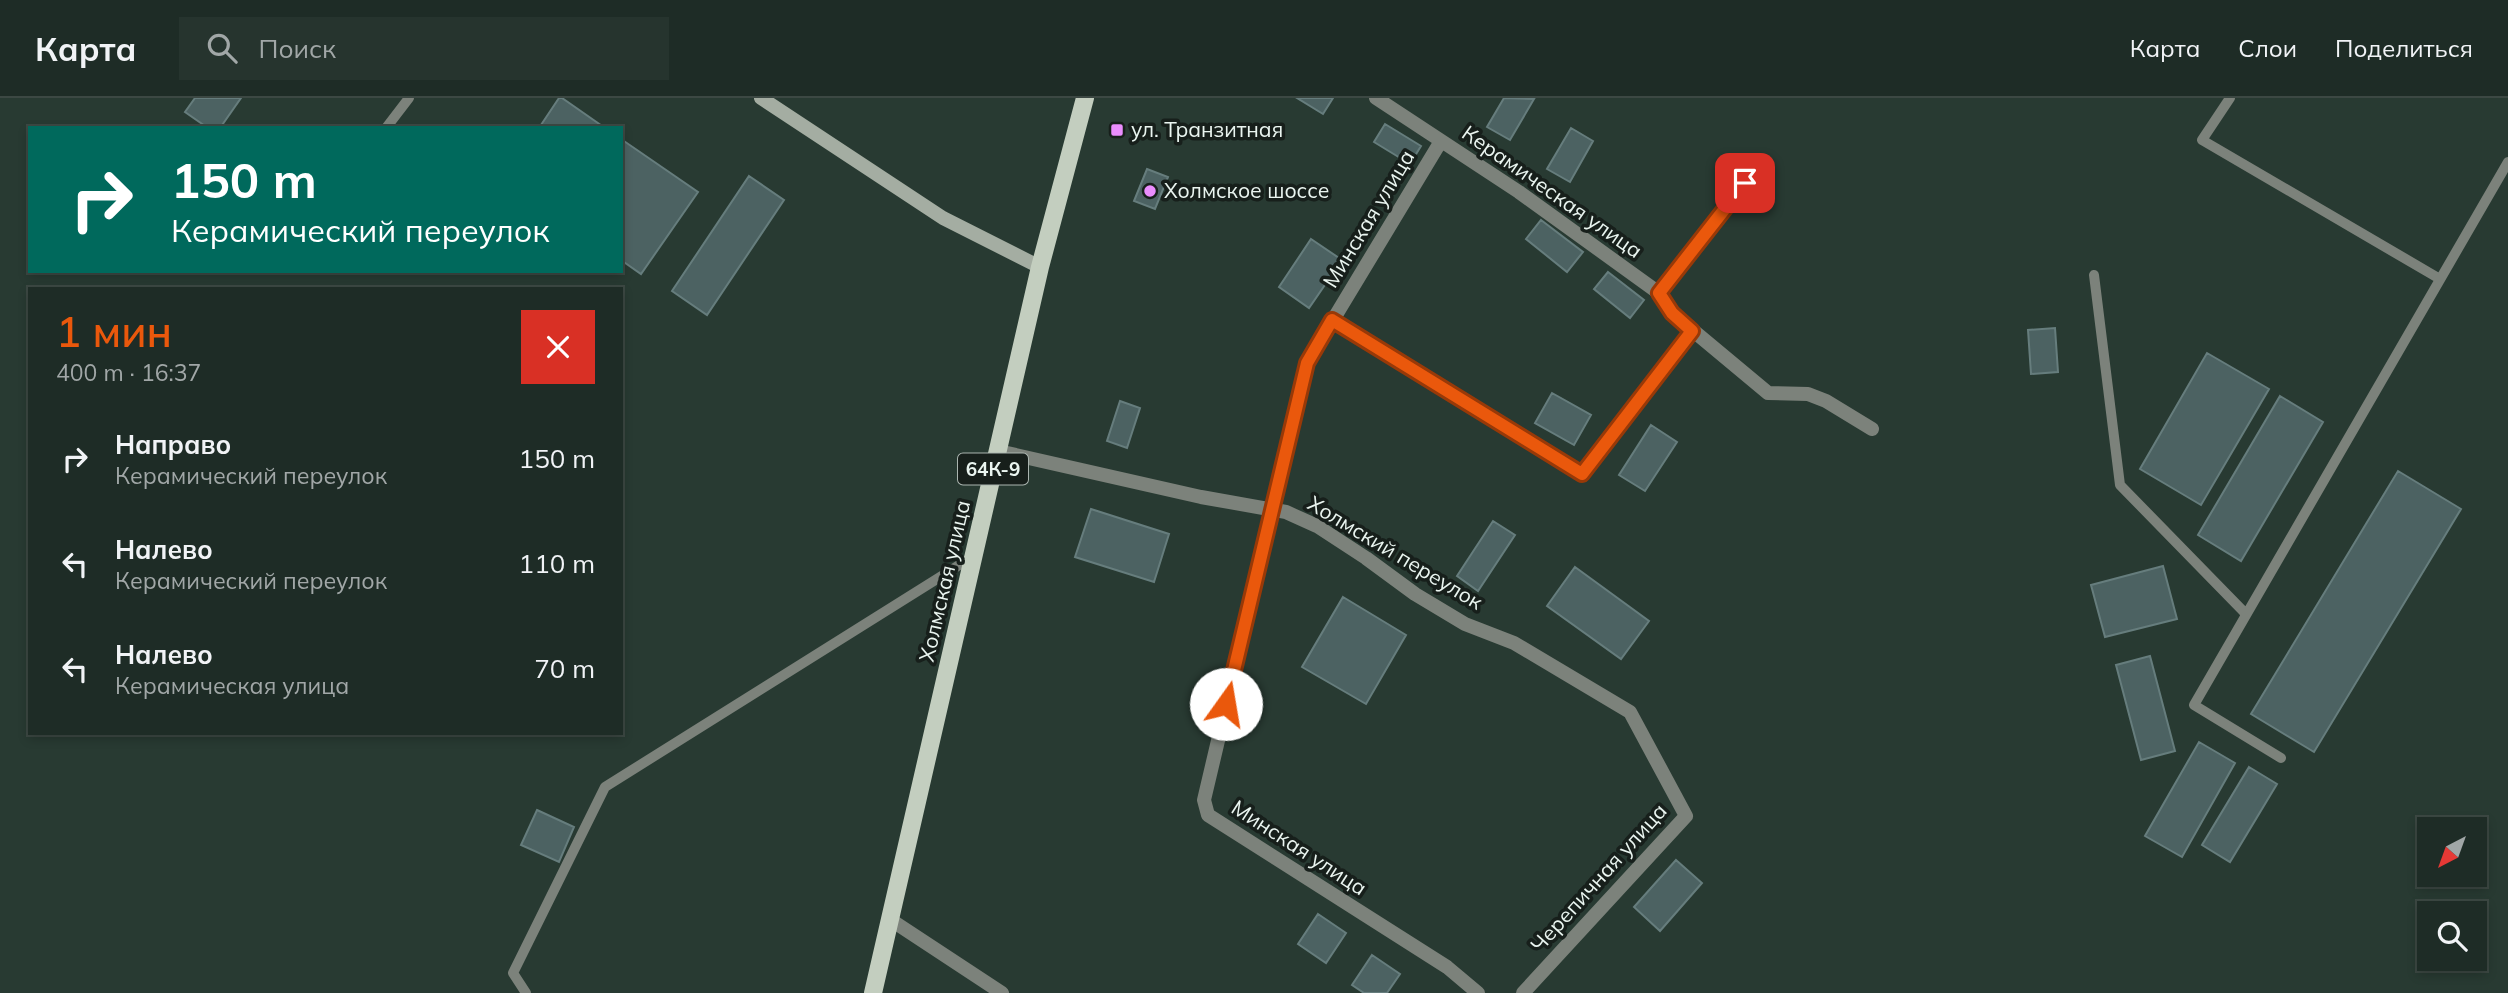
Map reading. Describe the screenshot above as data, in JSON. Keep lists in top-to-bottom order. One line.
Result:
{"streets":{"main road":["64К-9","Холмская улица"],"street":["Керамическая улица","Минская улица","Холмский переулок","Черепичная улица"]},"crossings":[["Керамическая улица","Минская улица"],["Минская улица","Холмский переулок"],["Холмский переулок","Холмская улица"],["Холмский переулок","Черепичная улица"]],"places":{"transit":["ул. Транзитная"],"other":["Холмское шоссе"]},"north":"bottom left","page":{"header":"Карта","search":"Поиск","nav":["Карта","Слои","Поделиться"],"turn":["150 m","Керамический переулок"],"heading":["1 мин","400 m · 16:37"],"list":[{"name":"Направо","note":"Керамический переулок","value":"150 m"},{"name":"Налево","note":"Керамический переулок","value":"110 m"},{"name":"Налево","note":"Керамическая улица","value":"70 m"}]}}
